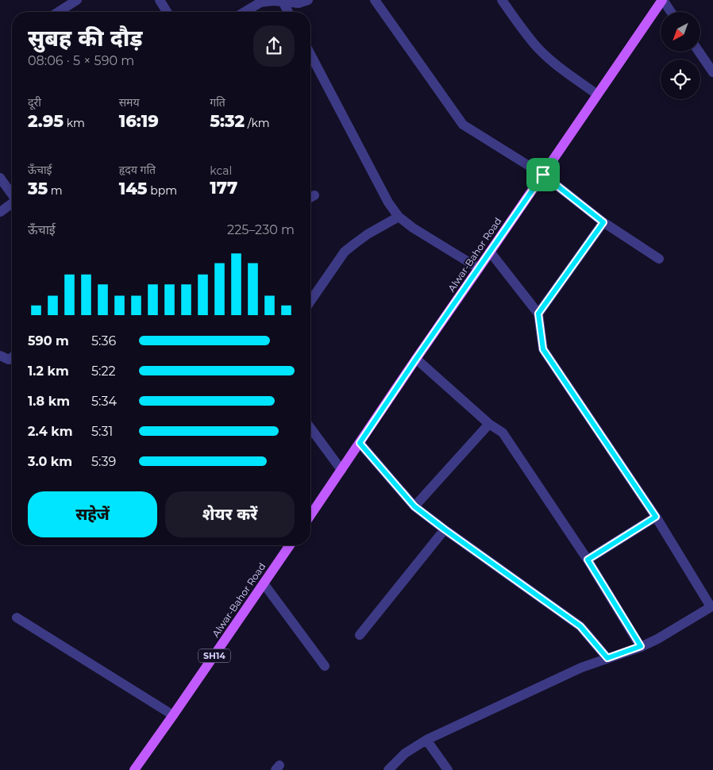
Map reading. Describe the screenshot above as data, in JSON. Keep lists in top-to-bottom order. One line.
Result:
{"streets":{"main road":["Alwar-Bahor Road","SH14"]},"north":"bottom left","page":{"heading":["सुबह की दौड़","08:06 · 5 × 590 m"],"stats":[["दूरी","2.95 km"],["समय","16:19"],["गति","5:32 /km"],["ऊँचाई","35 m"],["हृदय गति","145 bpm"],["kcal","177"]],"chart":["ऊँचाई","225–230 m"],"list":[{"name":"590 m","note":"5:36"},{"name":"1.2 km","note":"5:22"},{"name":"1.8 km","note":"5:34"},{"name":"2.4 km","note":"5:31"},{"name":"3.0 km","note":"5:39"}],"buttons":["सहेजें","शेयर करें"]}}
